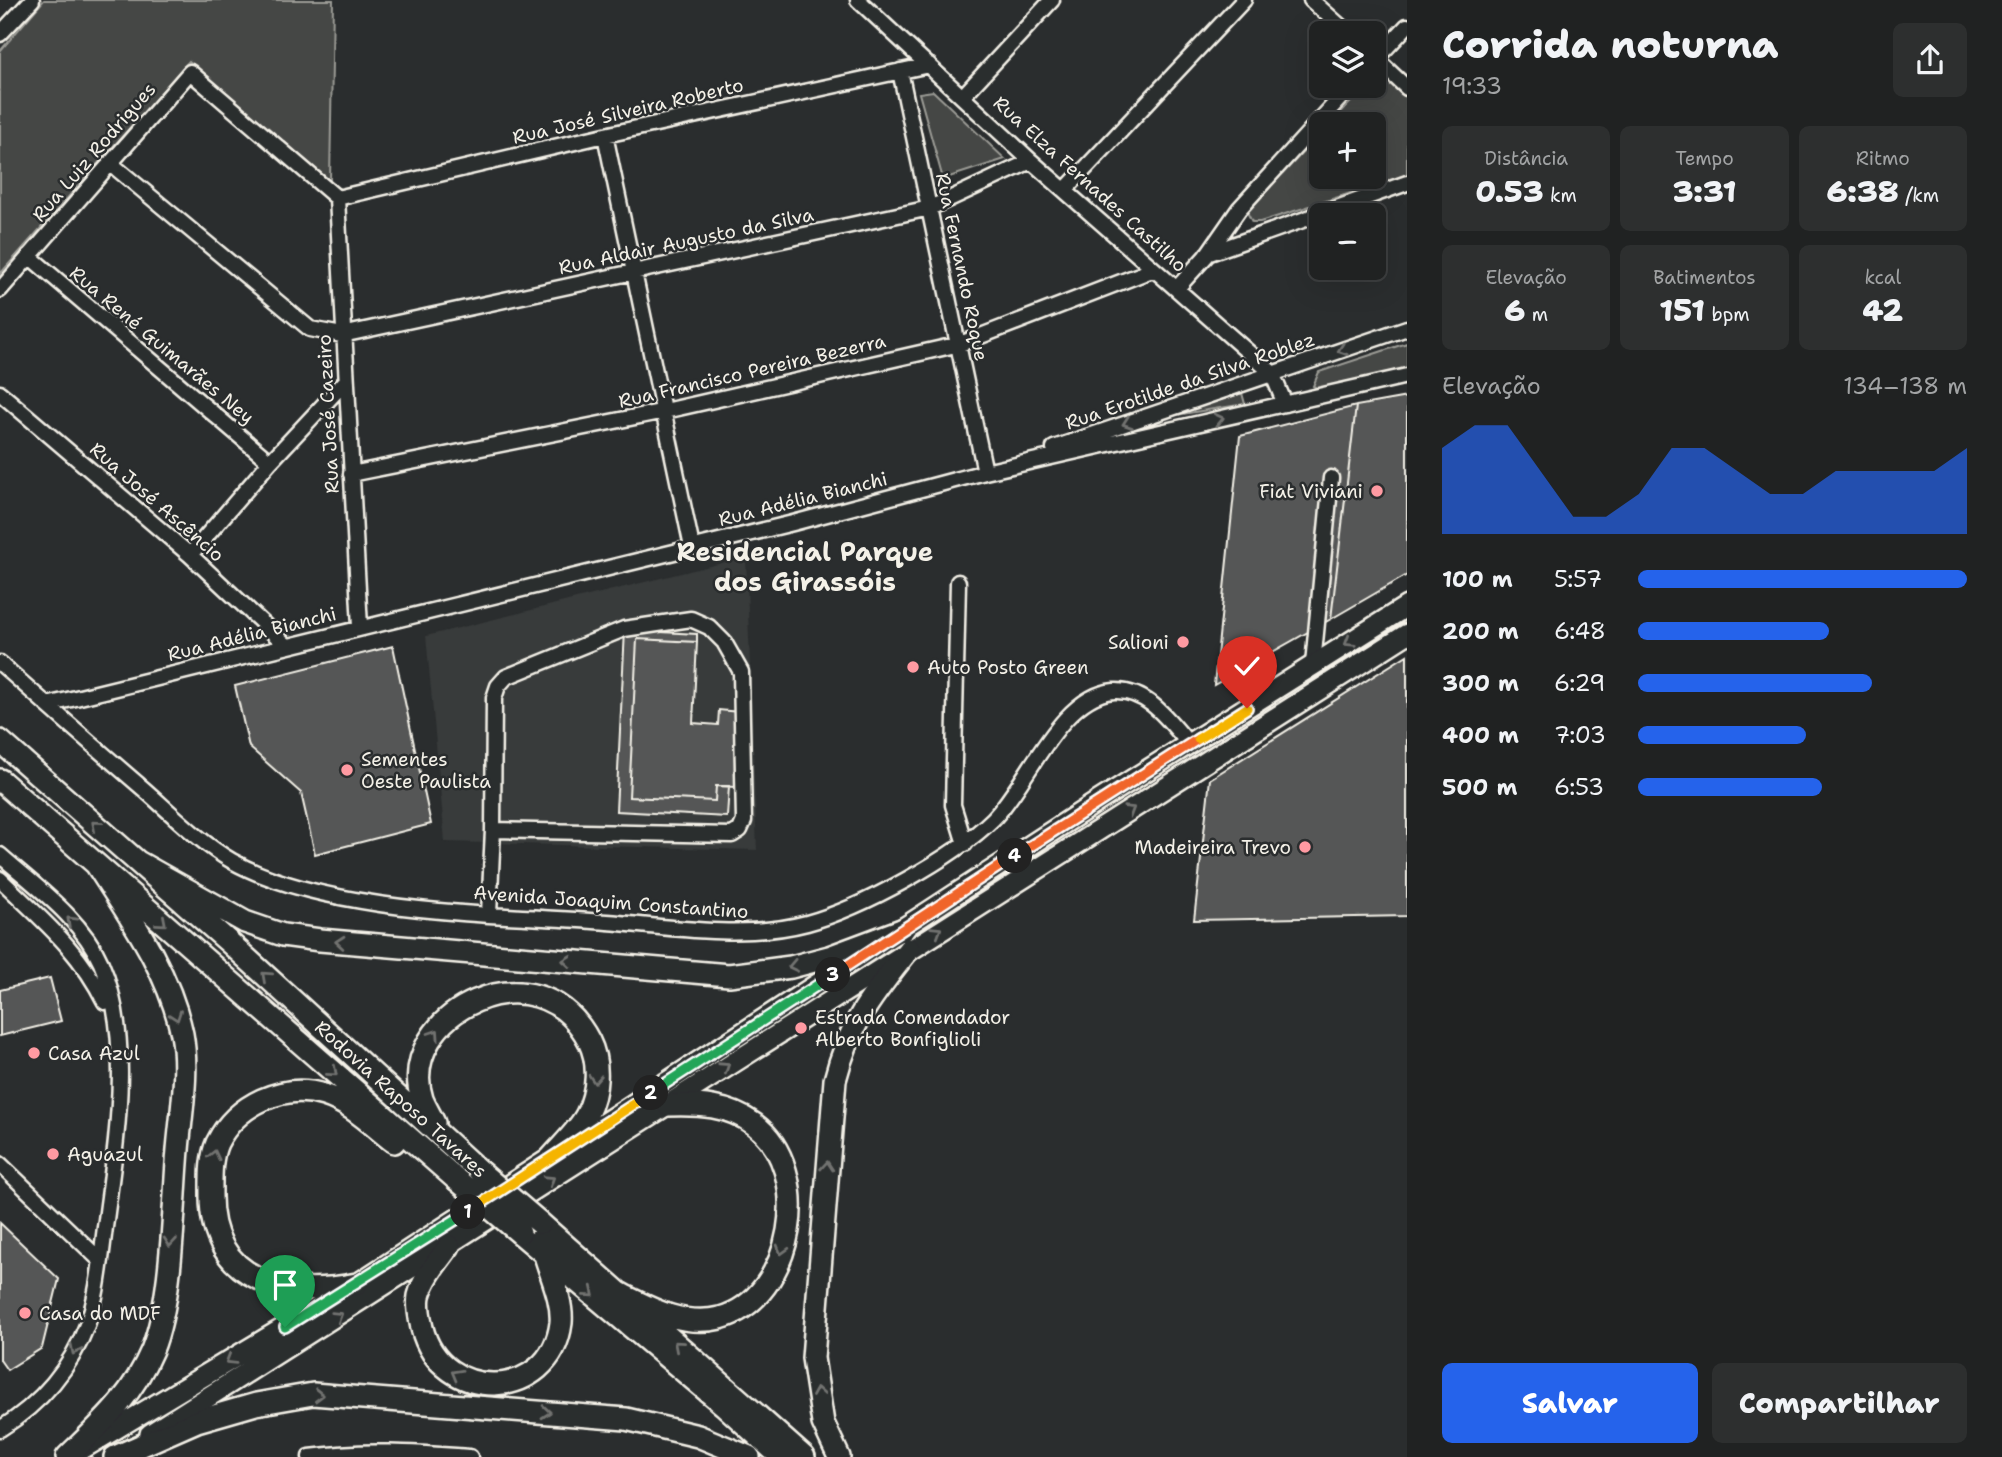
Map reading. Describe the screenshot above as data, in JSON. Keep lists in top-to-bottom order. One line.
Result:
{"streets":{"highway":["Rodovia Raposo Tavares"],"street":["Rua José Silveira Roberto","Rua Luiz Rodrigues","Rua Elza Fernades Castilho","Rua Aldair Augusto da Silva","Rua Fernando Roque","Rua René Guimarães Ney","Rua Francisco Pereira Bezerra","Rua Erotilde da Silva Roblez","Rua José Cazeiro","Rua Adélia Bianchi","Rua José Ascêncio","Avenida Joaquim Constantino"]},"crossings":[["Rua José Silveira Roberto","Rua Luiz Rodrigues"],["Rua José Silveira Roberto","Rua Elza Fernades Castilho"],["Rua José Silveira Roberto","Rua Fernando Roque"],["Rua José Silveira Roberto","Rua José Cazeiro"],["Rua Luiz Rodrigues","Rua René Guimarães Ney"],["Rua Luiz Rodrigues","Rua José Cazeiro"],["Rua Elza Fernades Castilho","Rua Aldair Augusto da Silva"],["Rua Elza Fernades Castilho","Rua Francisco Pereira Bezerra"],["Rua Elza Fernades Castilho","Rua Erotilde da Silva Roblez"],["Rua Elza Fernades Castilho","Rua Adélia Bianchi"],["Rua Aldair Augusto da Silva","Rua Fernando Roque"],["Rua Aldair Augusto da Silva","Rua José Cazeiro"],["Rua Fernando Roque","Rua Francisco Pereira Bezerra"],["Rua Fernando Roque","Rua Erotilde da Silva Roblez"],["Rua Fernando Roque","Rua Adélia Bianchi"],["Rua Francisco Pereira Bezerra","Rua José Cazeiro"],["Rua Erotilde da Silva Roblez","Rua Adélia Bianchi"],["Rua José Cazeiro","Rua Adélia Bianchi"],["Rua Adélia Bianchi","Rua José Ascêncio"],["Rua Adélia Bianchi","Avenida Joaquim Constantino"]],"one_way":["Rua Erotilde da Silva Roblez"],"districts":["Residencial Parque dos Girassóis"],"places":["Fiat Viviani","Salioni","Auto Posto Green","Sementes Oeste Paulista","Madeireira Trevo","Estrada Comendador Alberto Bonfiglioli","Casa Azul","Aguazul","Casa do MDF"],"page":{"heading":["Corrida noturna","19:33"],"map_buttons":["+","−"],"stats":[["Distância","0.53 km"],["Tempo","3:31"],["Ritmo","6:38 /km"],["Elevação","6 m"],["Batimentos","151 bpm"],["kcal","42"]],"chart":["Elevação","134–138 m"],"list":[{"name":"100 m","note":"5:57"},{"name":"200 m","note":"6:48"},{"name":"300 m","note":"6:29"},{"name":"400 m","note":"7:03"},{"name":"500 m","note":"6:53"}],"pins":["4","3","2","1"],"buttons":["Salvar","Compartilhar"]}}
